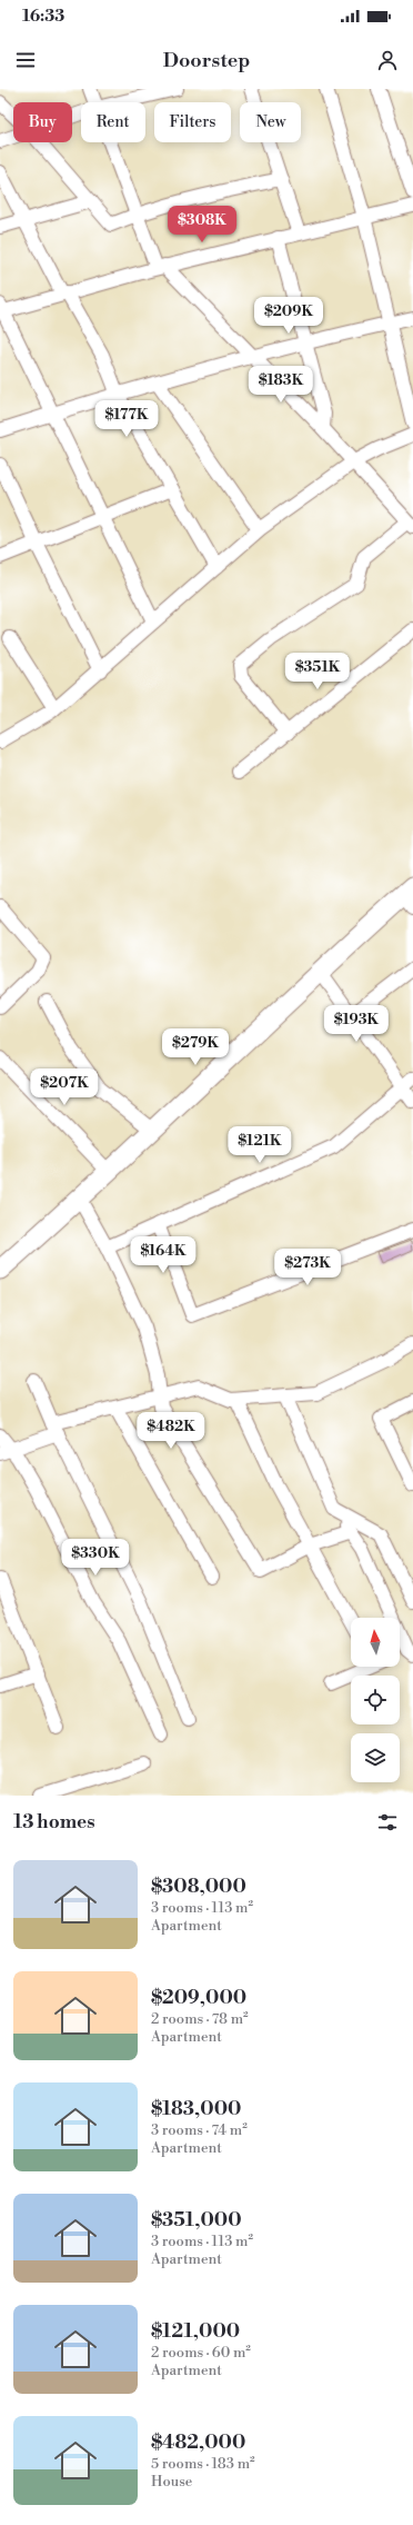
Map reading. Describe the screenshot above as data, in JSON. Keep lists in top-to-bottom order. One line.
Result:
{"north":"top","page":{"status":"16:33","header":"Doorstep","chip":["Buy","Rent","Filters","New"],"price":["$308K","$209K","$183K","$177K","$351K","$193K","$279K","$207K","$121K","$164K","$273K","$482K","$330K"],"heading":"13 homes","list":[{"name":"$308,000","note":"3 rooms · 113 m² · Apartment"},{"name":"$209,000","note":"2 rooms · 78 m² · Apartment"},{"name":"$183,000","note":"3 rooms · 74 m² · Apartment"},{"name":"$351,000","note":"3 rooms · 113 m² · Apartment"},{"name":"$121,000","note":"2 rooms · 60 m² · Apartment"},{"name":"$482,000","note":"5 rooms · 183 m² · House"}]}}
